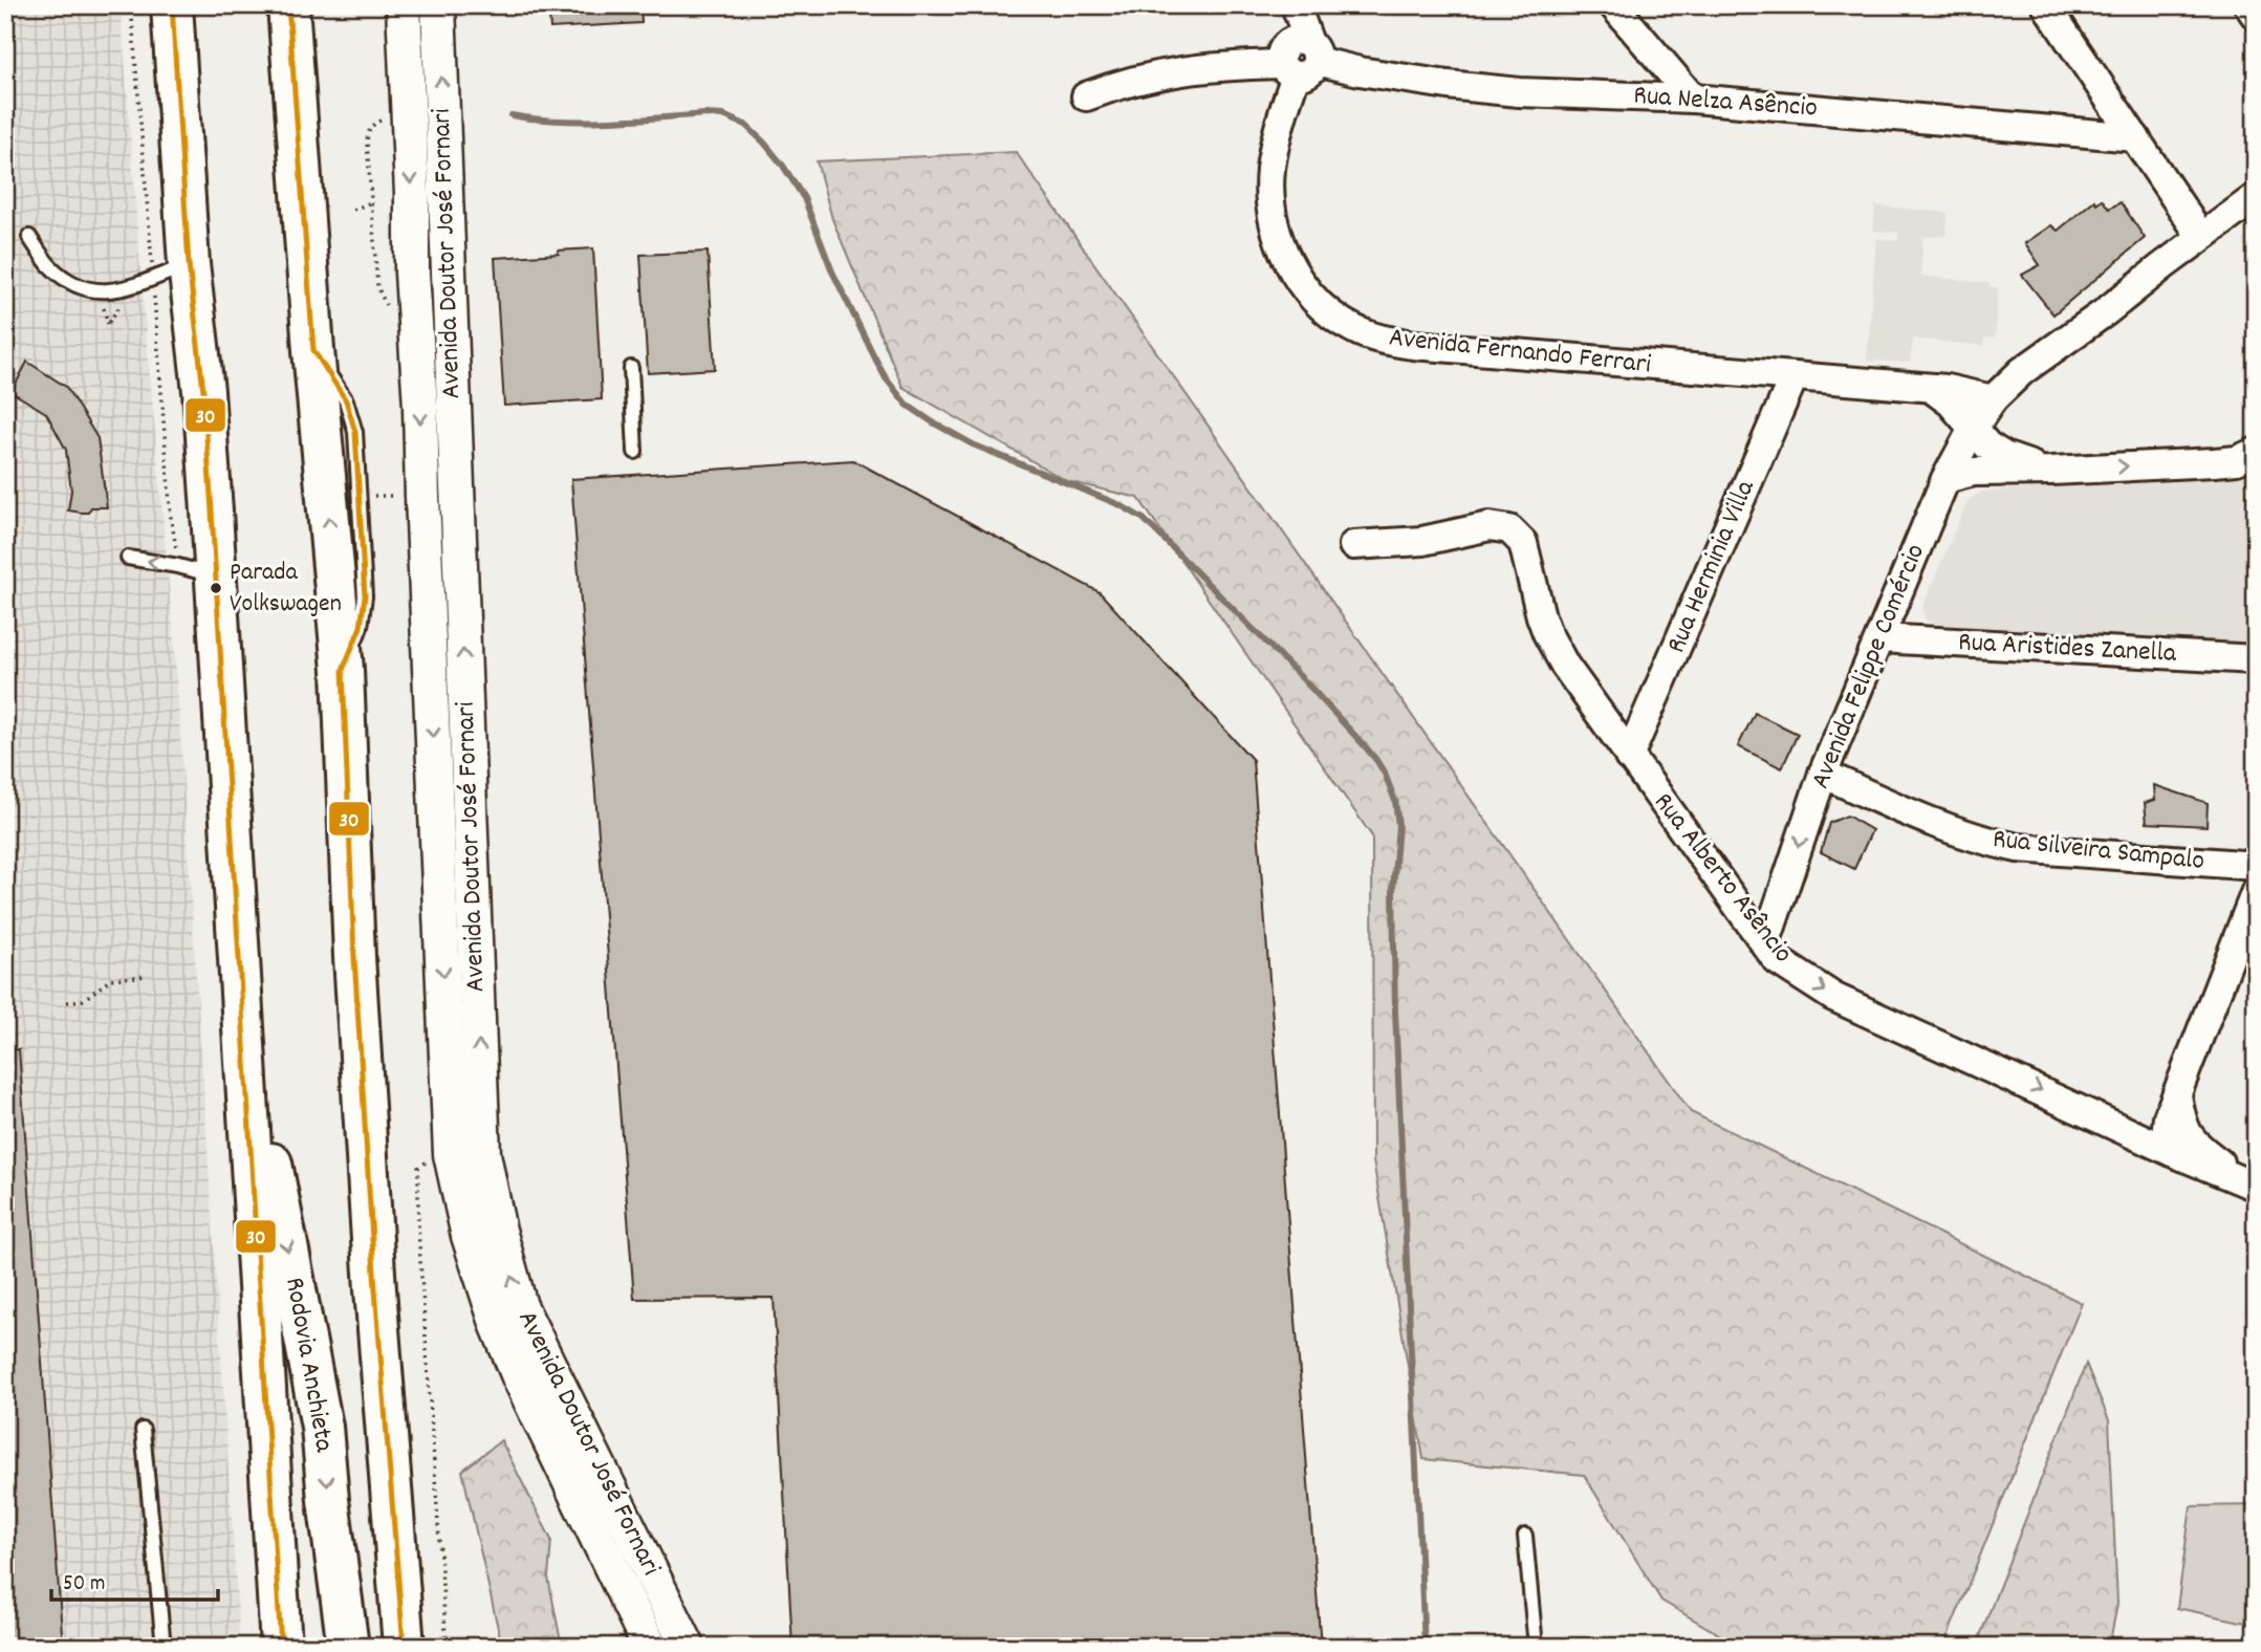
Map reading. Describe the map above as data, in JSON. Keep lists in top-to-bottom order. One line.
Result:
{"streets":{"highway":["Rodovia Anchieta"],"street":["Rua Nelza Asêncio","Avenida Doutor José Fornari","Avenida Fernando Ferrari","Rua Herminia Villa","Rua Aristides Zanella","Avenida Felippe Comércio","Rua Silveira Sampalo","Rua Alberto Asêncio"]},"crossings":[["Rua Nelza Asêncio","Avenida Fernando Ferrari"],["Avenida Fernando Ferrari","Rua Herminia Villa"],["Avenida Fernando Ferrari","Avenida Felippe Comércio"],["Rua Herminia Villa","Rua Alberto Asêncio"],["Rua Aristides Zanella","Avenida Felippe Comércio"],["Avenida Felippe Comércio","Rua Silveira Sampalo"],["Avenida Felippe Comércio","Rua Alberto Asêncio"]],"places":["Parada Volkswagen"],"lines":["transit line 30"],"scale_bar":"50 m"}
